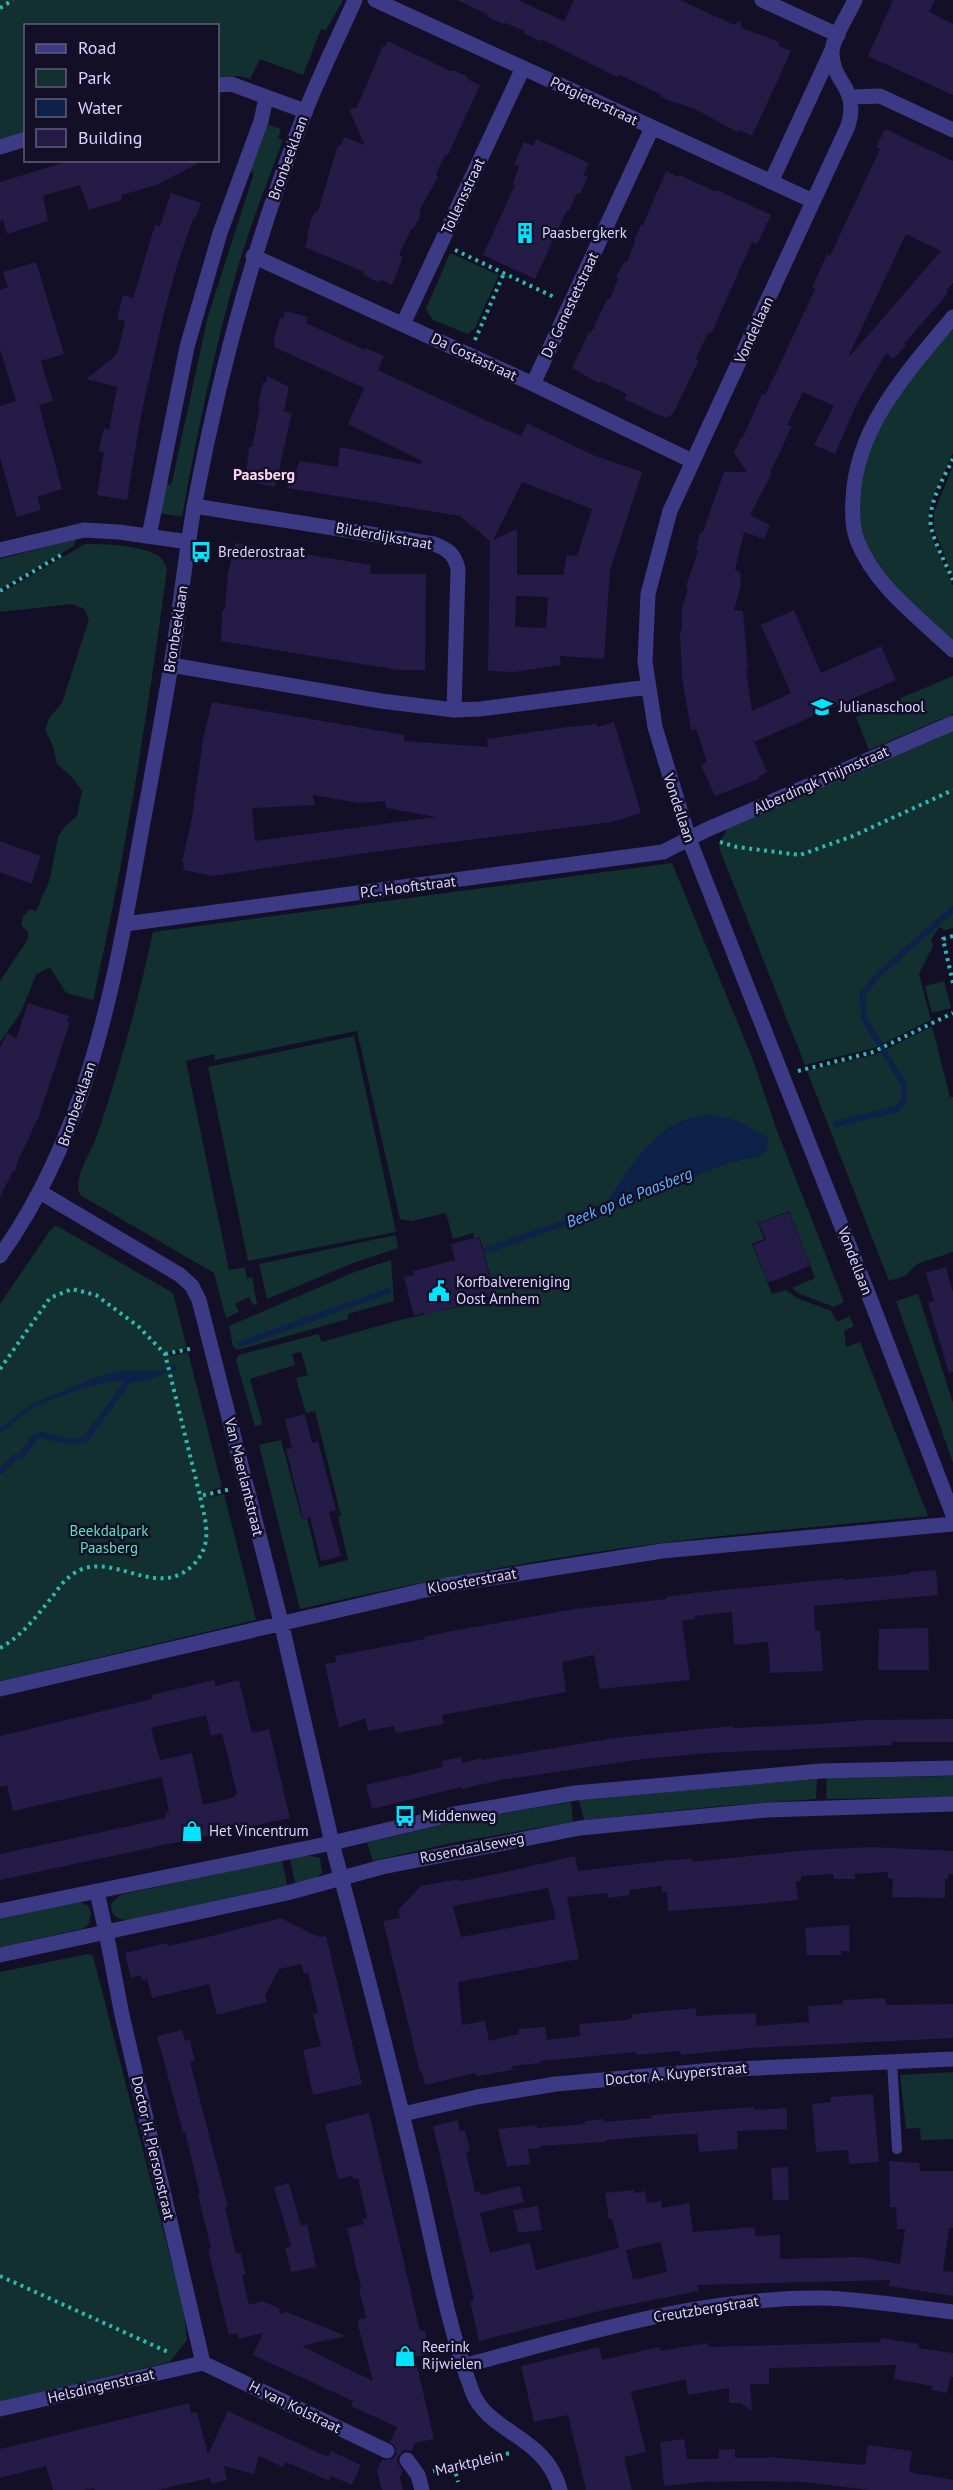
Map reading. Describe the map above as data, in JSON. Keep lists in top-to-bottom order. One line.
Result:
{"streets":{"street":["Potgieterstraat","Bronbeeklaan","Tollensstraat","De Genestetstraat","Vondellaan","Da Costastraat","Bilderdijkstraat","Alberdingk Thijmstraat","P.C. Hooftstraat","Van Maerlantstraat","Kloosterstraat","Rosendaalseweg","Doctor A. Kuyperstraat","Doctor H. Piersonstraat","Creutzbergstraat","Helsdingenstraat","H. van Kolstraat"],"path":["Marktplein"]},"crossings":[["Potgieterstraat","Tollensstraat"],["Potgieterstraat","De Genestetstraat"],["Potgieterstraat","Vondellaan"],["Bronbeeklaan","Da Costastraat"],["Bronbeeklaan","Bilderdijkstraat"],["Bronbeeklaan","P.C. Hooftstraat"],["Bronbeeklaan","Van Maerlantstraat"],["Tollensstraat","Da Costastraat"],["De Genestetstraat","Da Costastraat"],["Vondellaan","Da Costastraat"],["Vondellaan","Alberdingk Thijmstraat"],["Vondellaan","P.C. Hooftstraat"],["Alberdingk Thijmstraat","P.C. Hooftstraat"],["Van Maerlantstraat","Kloosterstraat"],["Van Maerlantstraat","Rosendaalseweg"],["Rosendaalseweg","Doctor H. Piersonstraat"],["Doctor H. Piersonstraat","Helsdingenstraat"],["Doctor H. Piersonstraat","H. van Kolstraat"],["Helsdingenstraat","H. van Kolstraat"]],"districts":["Paasberg"],"water":["Beek op de Paasberg"],"parks":["Beekdalpark Paasberg"],"places":{"building":["Paasbergkerk"],"bus stop":["Brederostraat","Middenweg"],"school or university":["Julianaschool"],"public building":["Korfbalvereniging Oost Arnhem"],"shop":["Het Vincentrum","Reerink Rijwielen"]},"legend":["Road","Park","Water","Building"]}
